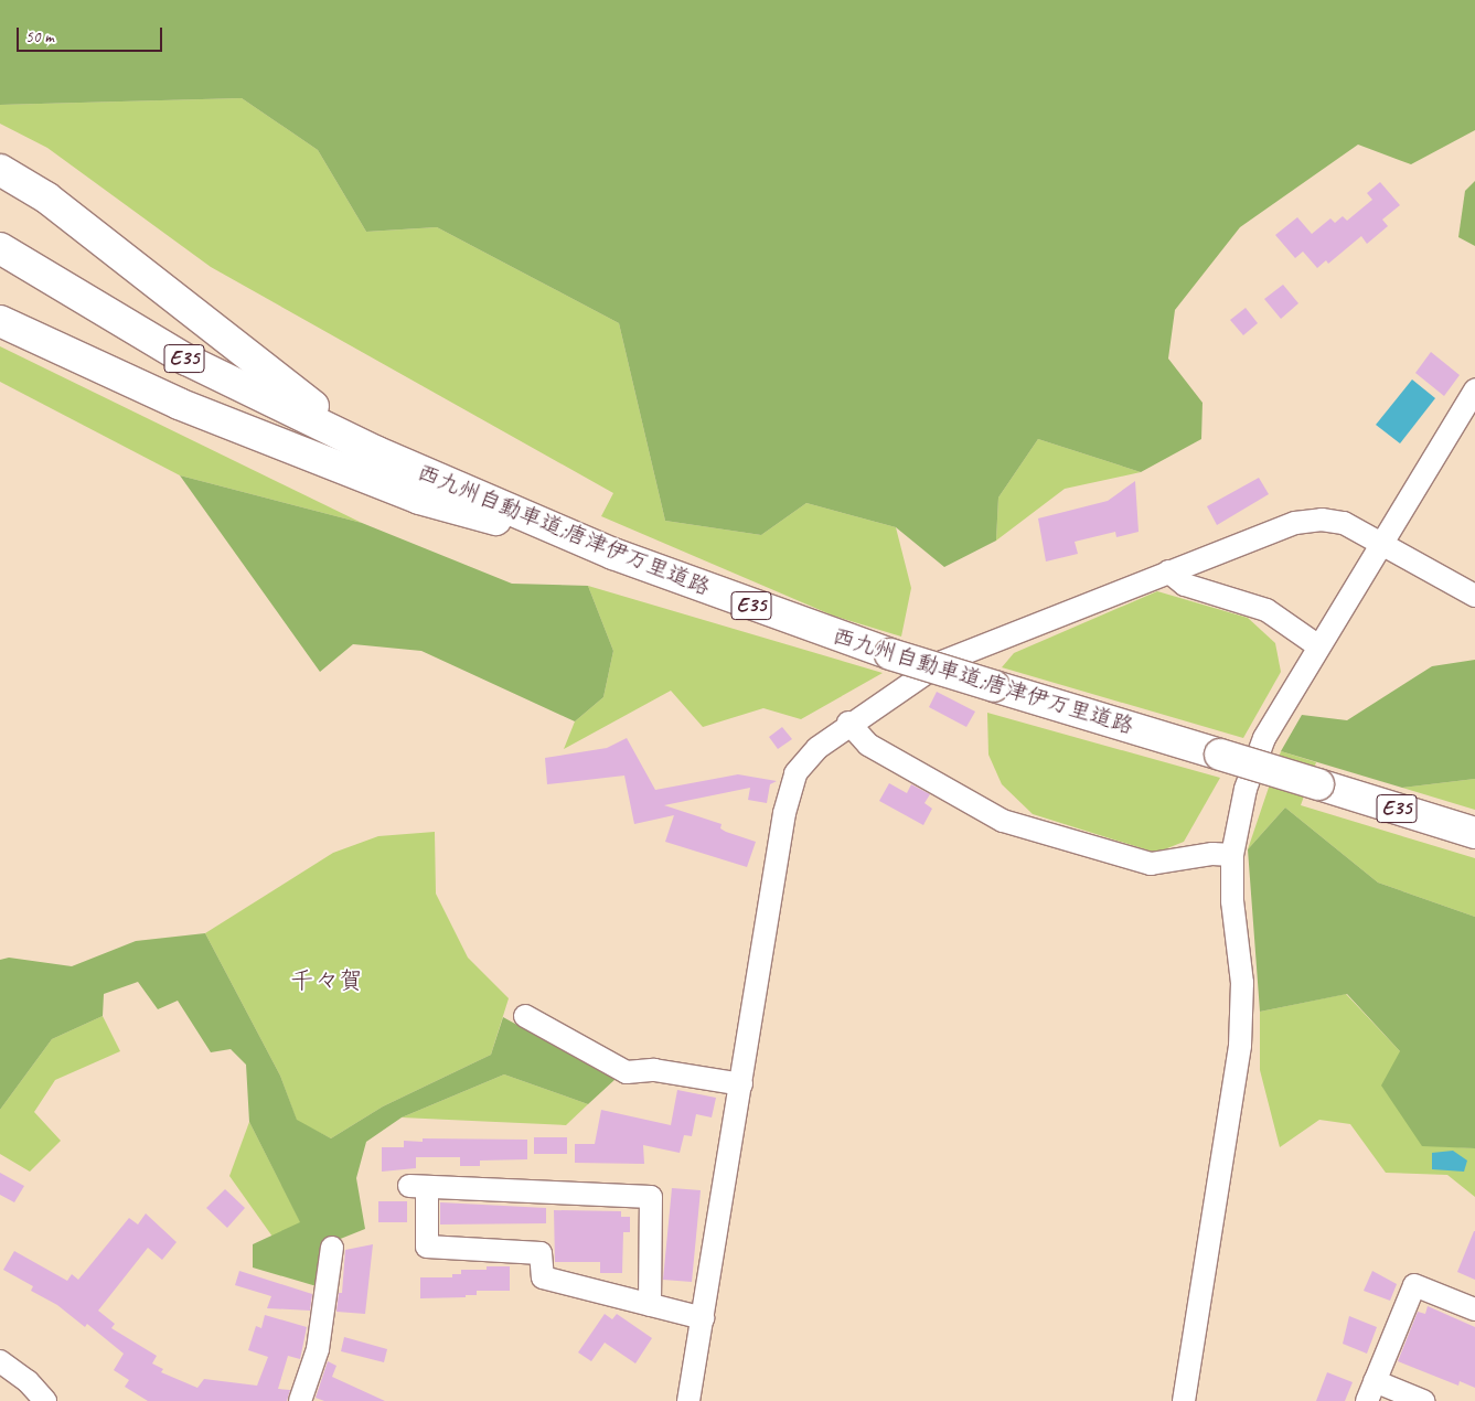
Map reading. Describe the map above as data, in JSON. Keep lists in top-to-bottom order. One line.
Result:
{"streets":{"highway":["E35","西九州自動車道;唐津伊万里道路"]},"districts":["千々賀"],"scale_bar":"50 m"}
